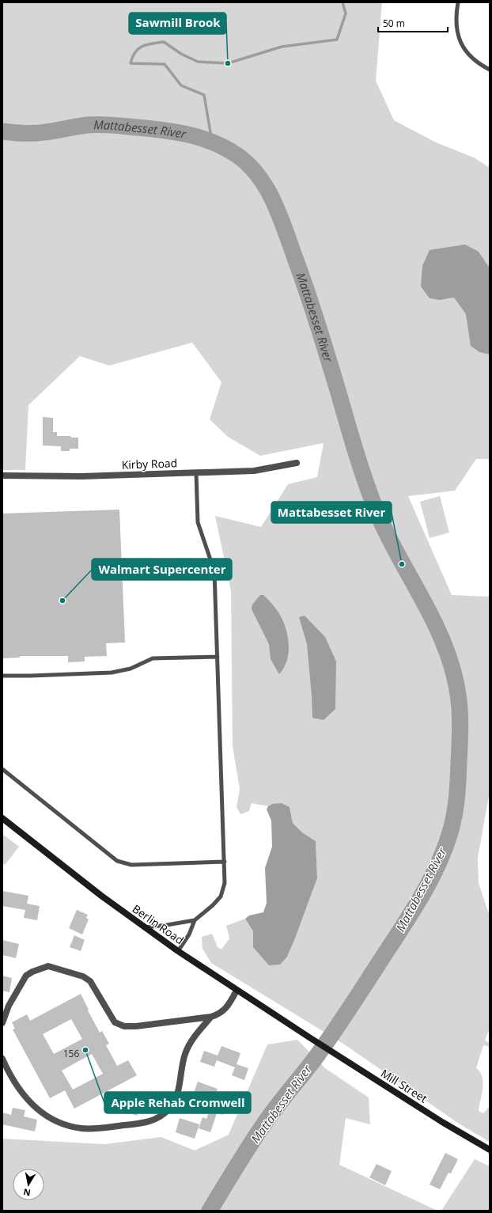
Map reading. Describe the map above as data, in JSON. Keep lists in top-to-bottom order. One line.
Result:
{"streets":{"main road":["Berlin Road","Mill Street"],"street":["Kirby Road"]},"crossings":[["Berlin Road","Mill Street"]],"water":["Mattabesset River"],"places":["Sawmill Brook","Mattabesset River","Walmart Supercenter","Apple Rehab Cromwell"],"house_numbers":["156"],"scale_bar":"50 m","north":"bottom"}
